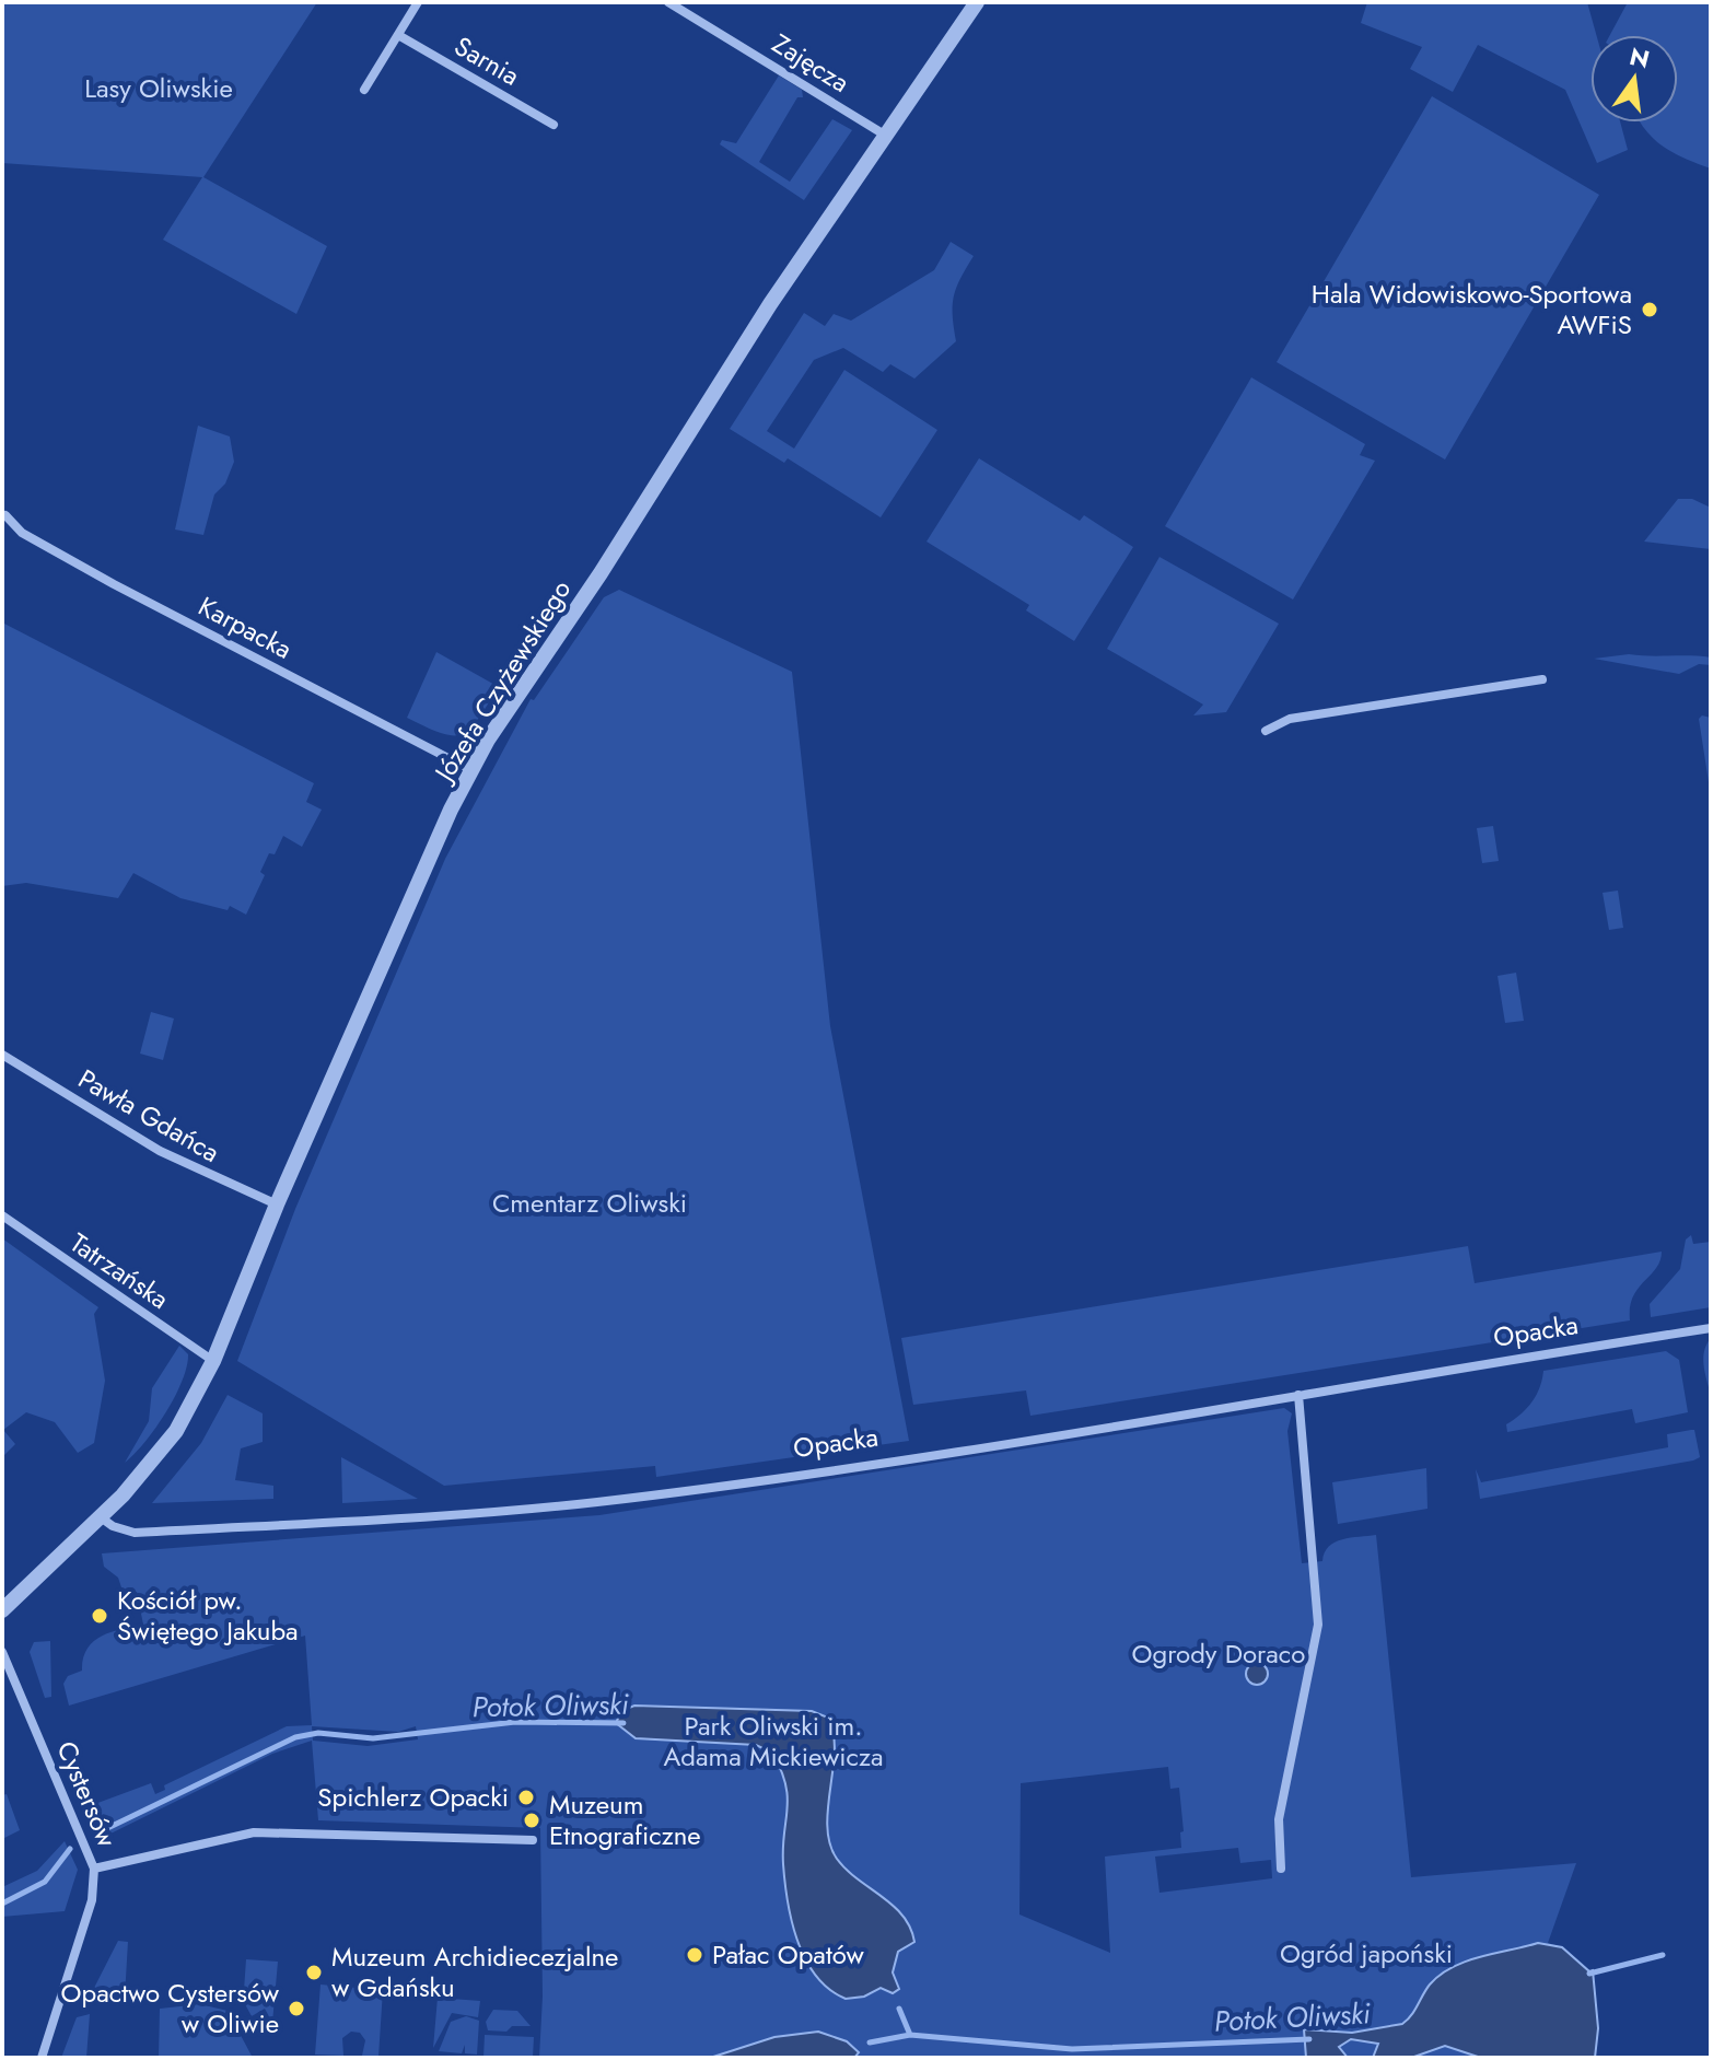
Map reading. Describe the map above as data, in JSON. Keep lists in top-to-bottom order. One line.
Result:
{"streets":{"street":["Sarnia","Zajęcza","Karpacka","Józefa Czyżewskiego","Pawła Gdańca","Tatrzańska","Opacka","Cystersów"]},"crossings":[["Zajęcza","Józefa Czyżewskiego"],["Karpacka","Józefa Czyżewskiego"],["Józefa Czyżewskiego","Pawła Gdańca"],["Józefa Czyżewskiego","Tatrzańska"],["Józefa Czyżewskiego","Opacka"]],"water":["Potok Oliwski"],"parks":["Lasy Oliwskie","Cmentarz Oliwski","Ogrody Doraco","Park Oliwski im. Adama Mickiewicza","Ogród japoński"],"places":["Hala Widowiskowo-Sportowa AWFiS","Kościół pw. Świętego Jakuba","Spichlerz Opacki","Muzeum Etnograficzne","Pałac Opatów","Muzeum Archidiecezjalne w Gdańsku","Opactwo Cystersów w Oliwie"],"north":"top"}
